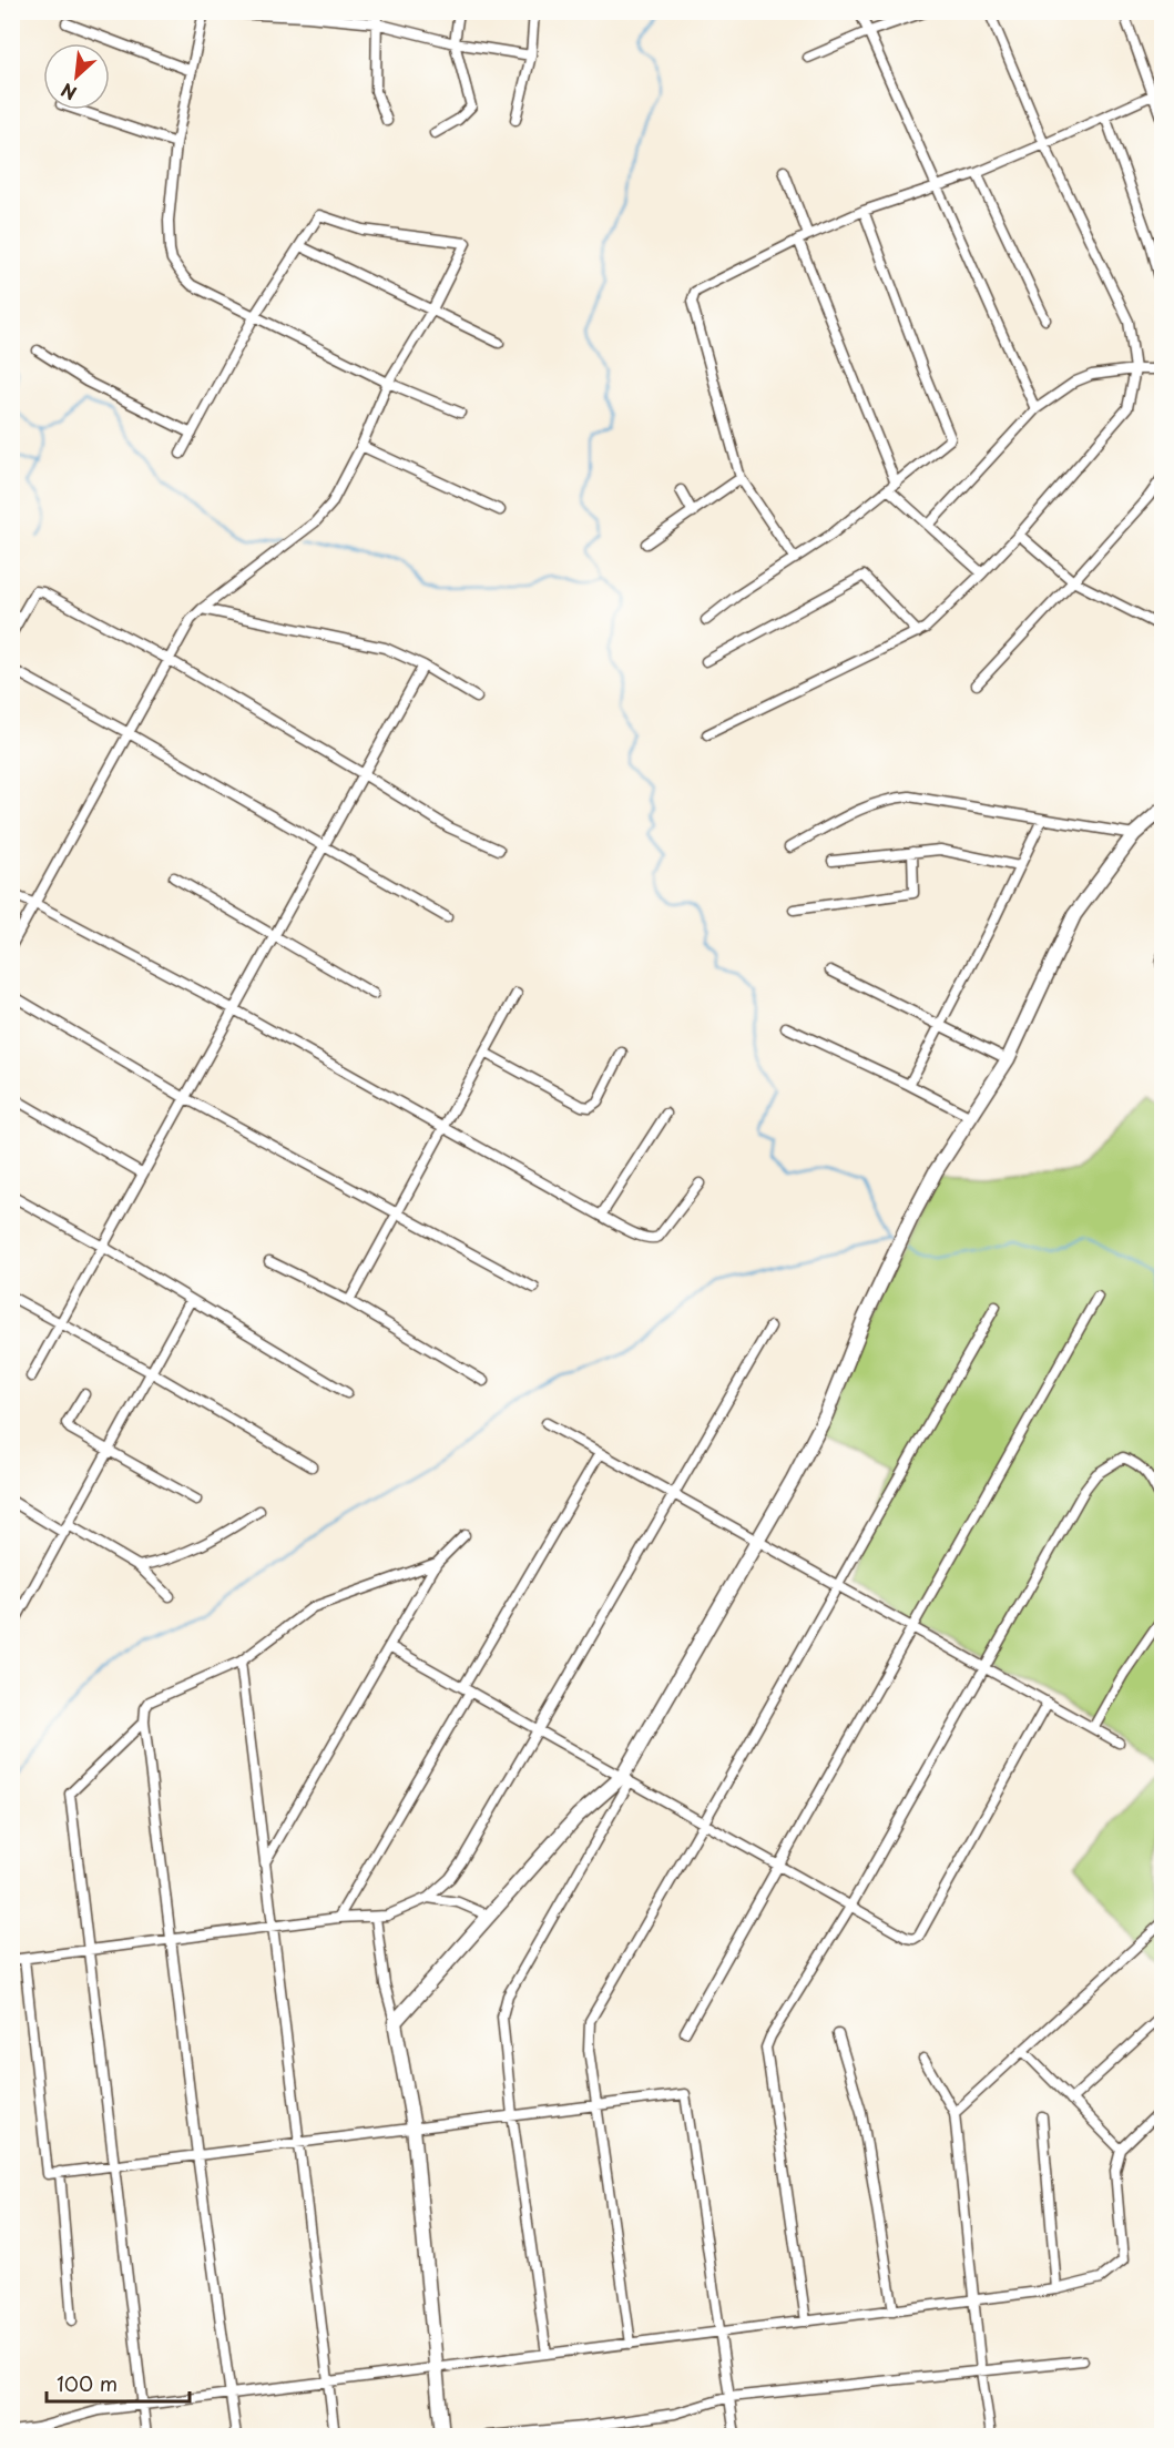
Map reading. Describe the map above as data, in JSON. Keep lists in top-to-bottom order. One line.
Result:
{"scale_bar":"100 m","north":"bottom left"}
